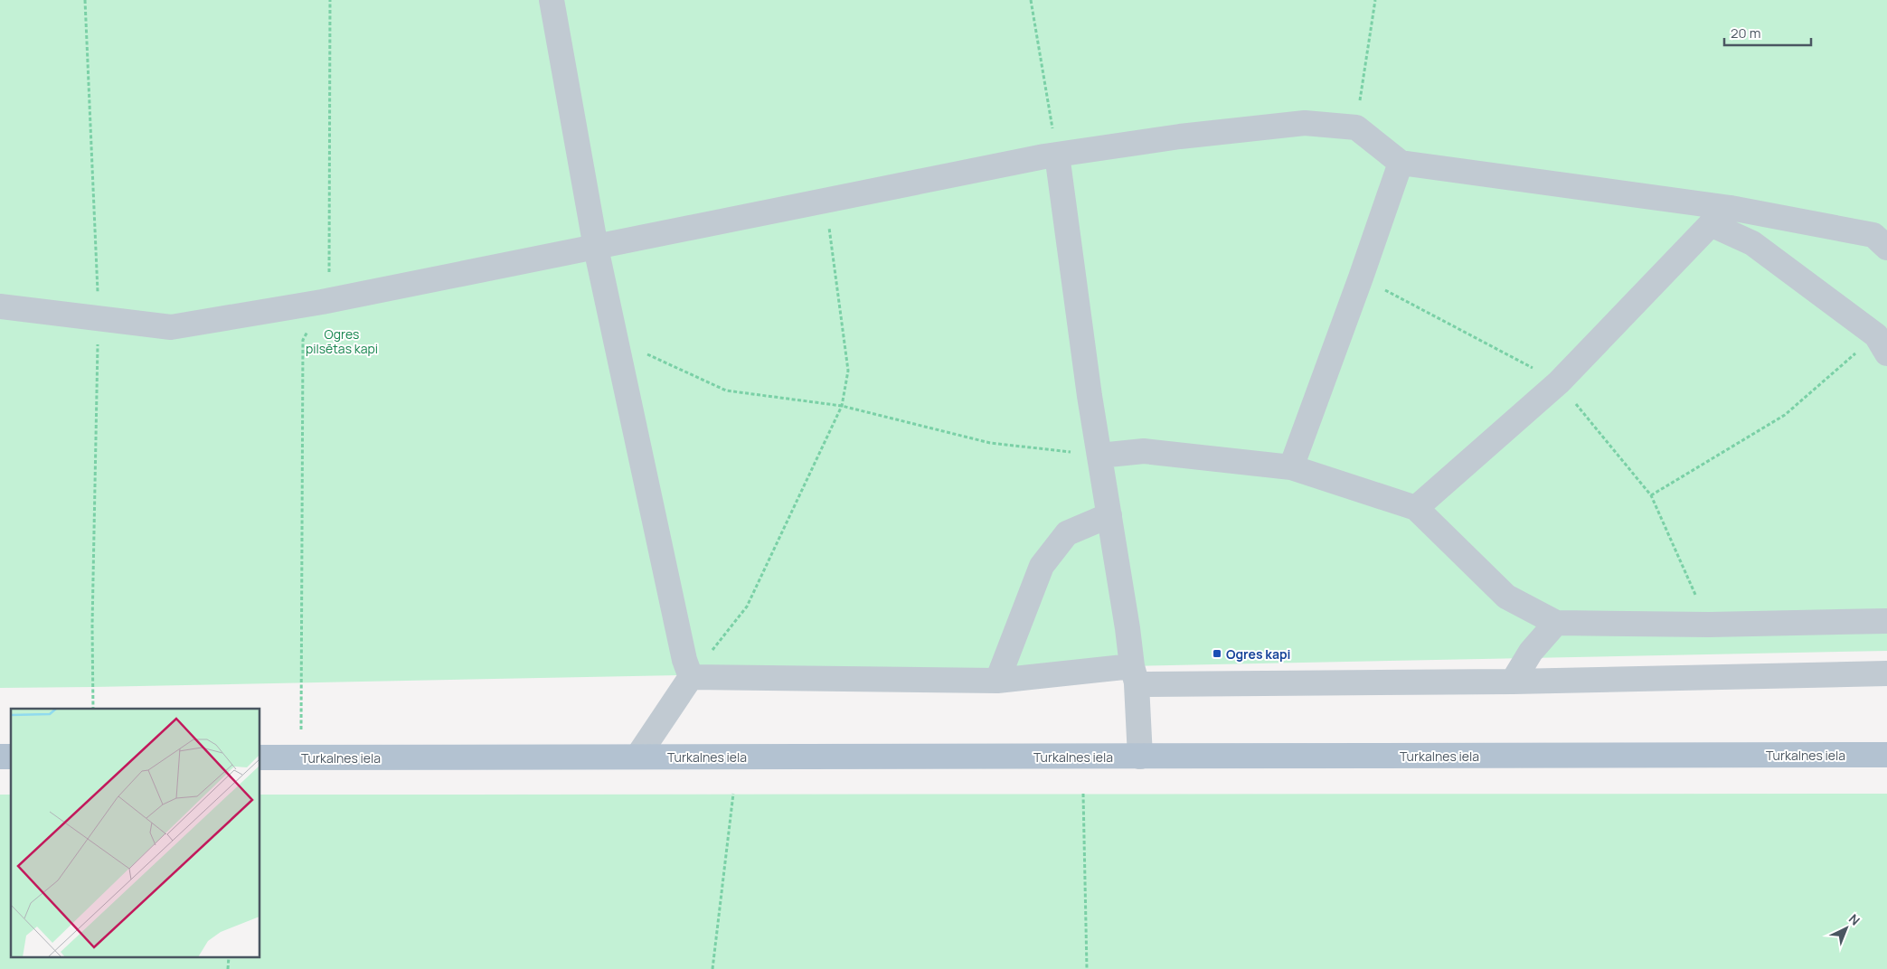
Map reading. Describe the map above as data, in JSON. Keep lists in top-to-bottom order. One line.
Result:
{"streets":{"main road":["Turkalnes iela"]},"parks":["Ogres pilsētas kapi"],"places":{"transit":["Ogres kapi"]},"scale_bar":"20 m","north":"top right"}
